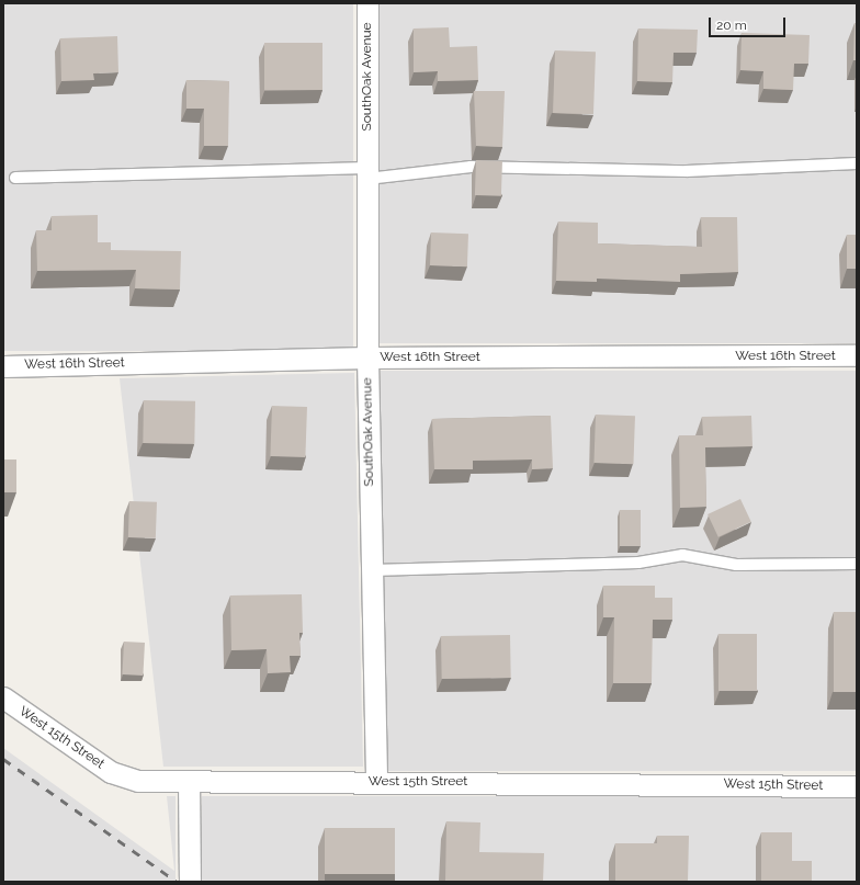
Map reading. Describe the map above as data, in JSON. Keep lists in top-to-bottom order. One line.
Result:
{"streets":{"street":["SouthOak Avenue","West 16th Street","West 15th Street"]},"crossings":[["SouthOak Avenue","West 16th Street"],["SouthOak Avenue","West 15th Street"]],"scale_bar":"20 m"}
